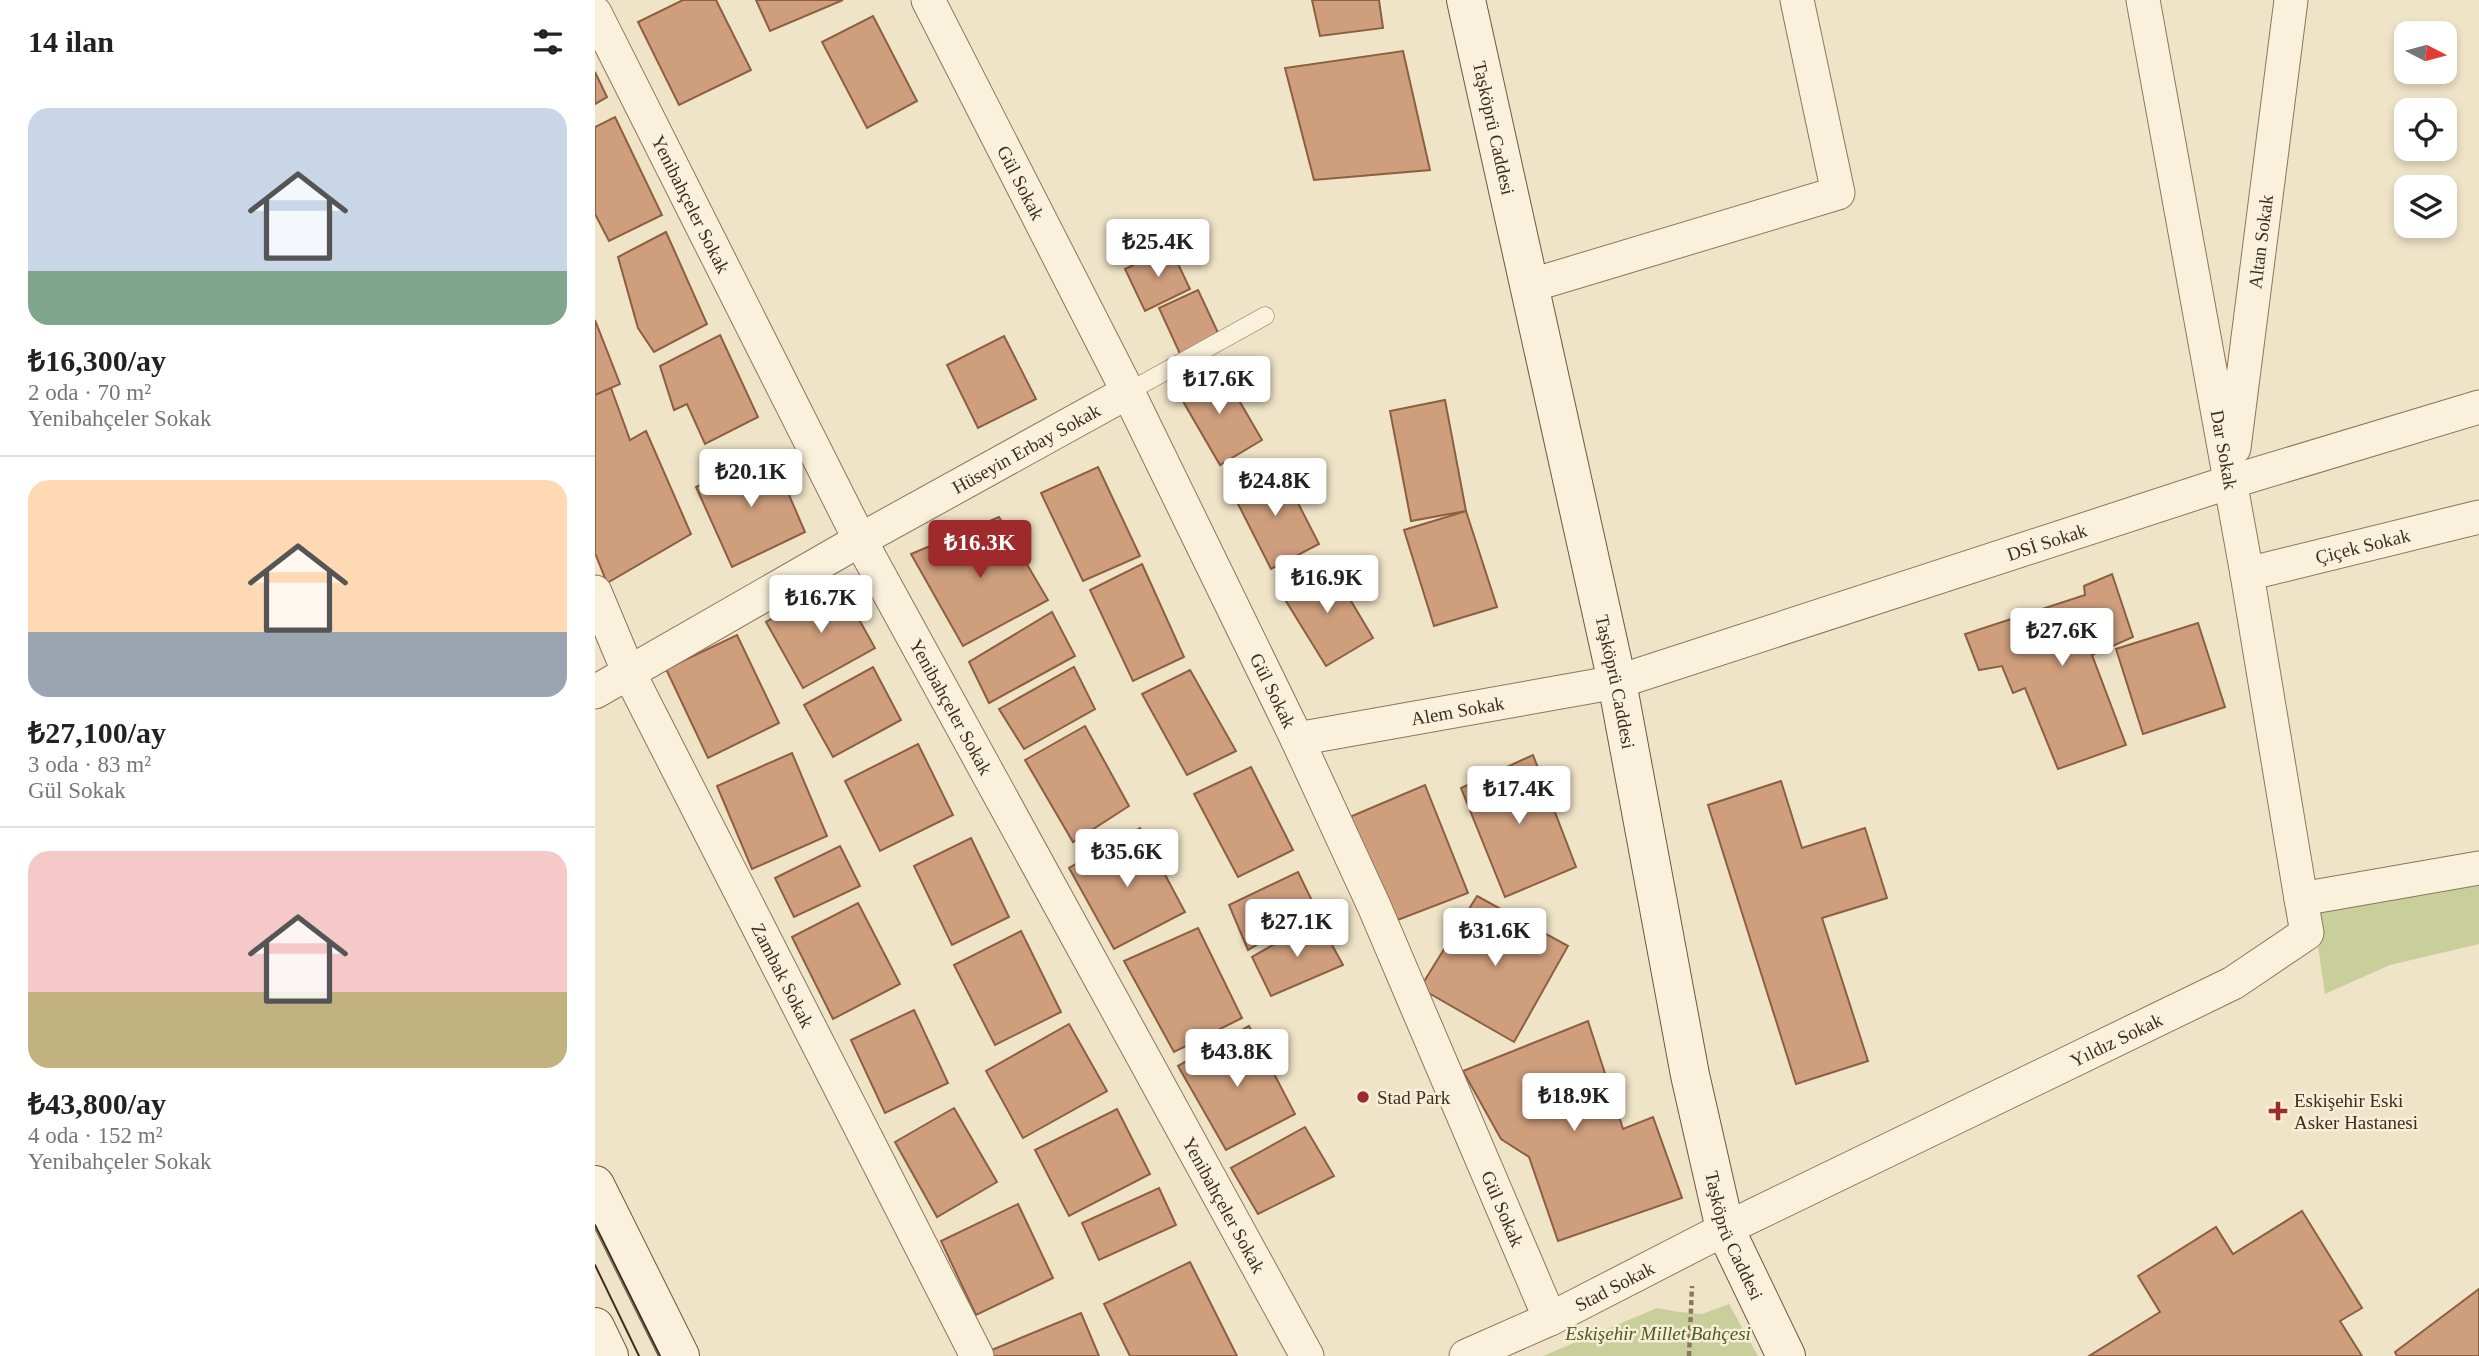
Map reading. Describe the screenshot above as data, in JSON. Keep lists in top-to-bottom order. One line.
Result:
{"streets":{"main road":["Taşköprü Caddesi"],"street":["Gül Sokak","Yenibahçeler Sokak","Altan Sokak","Hüseyin Erbay Sokak","Dar Sokak","DSİ Sokak","Çiçek Sokak","Alem Sokak","Zambak Sokak","Yıldız Sokak","Stad Sokak"]},"crossings":[["Taşköprü Caddesi","DSİ Sokak"],["Taşköprü Caddesi","Alem Sokak"],["Taşköprü Caddesi","Yıldız Sokak"],["Taşköprü Caddesi","Stad Sokak"],["Gül Sokak","Hüseyin Erbay Sokak"],["Gül Sokak","Alem Sokak"],["Gül Sokak","Stad Sokak"],["Yenibahçeler Sokak","Hüseyin Erbay Sokak"],["Altan Sokak","Dar Sokak"],["Altan Sokak","DSİ Sokak"],["Hüseyin Erbay Sokak","Zambak Sokak"],["Dar Sokak","DSİ Sokak"],["Dar Sokak","Çiçek Sokak"],["Dar Sokak","Yıldız Sokak"],["DSİ Sokak","Alem Sokak"],["Yıldız Sokak","Stad Sokak"]],"parks":["Eskişehir Millet Bahçesi"],"places":{"other":["Stad Park"],"health":["Eskişehir Eski Asker Hastanesi"]},"north":"right","page":{"heading":"14 ilan","list":[{"name":"₺16,300/ay","note":"2 oda · 70 m² · Yenibahçeler Sokak"},{"name":"₺27,100/ay","note":"3 oda · 83 m² · Gül Sokak"},{"name":"₺43,800/ay","note":"4 oda · 152 m² · Yenibahçeler Sokak"}],"price":["₺25.4K","₺17.6K","₺20.1K","₺24.8K","₺16.3K","₺16.9K","₺16.7K","₺27.6K","₺17.4K","₺35.6K","₺27.1K","₺31.6K","₺43.8K","₺18.9K"]}}
